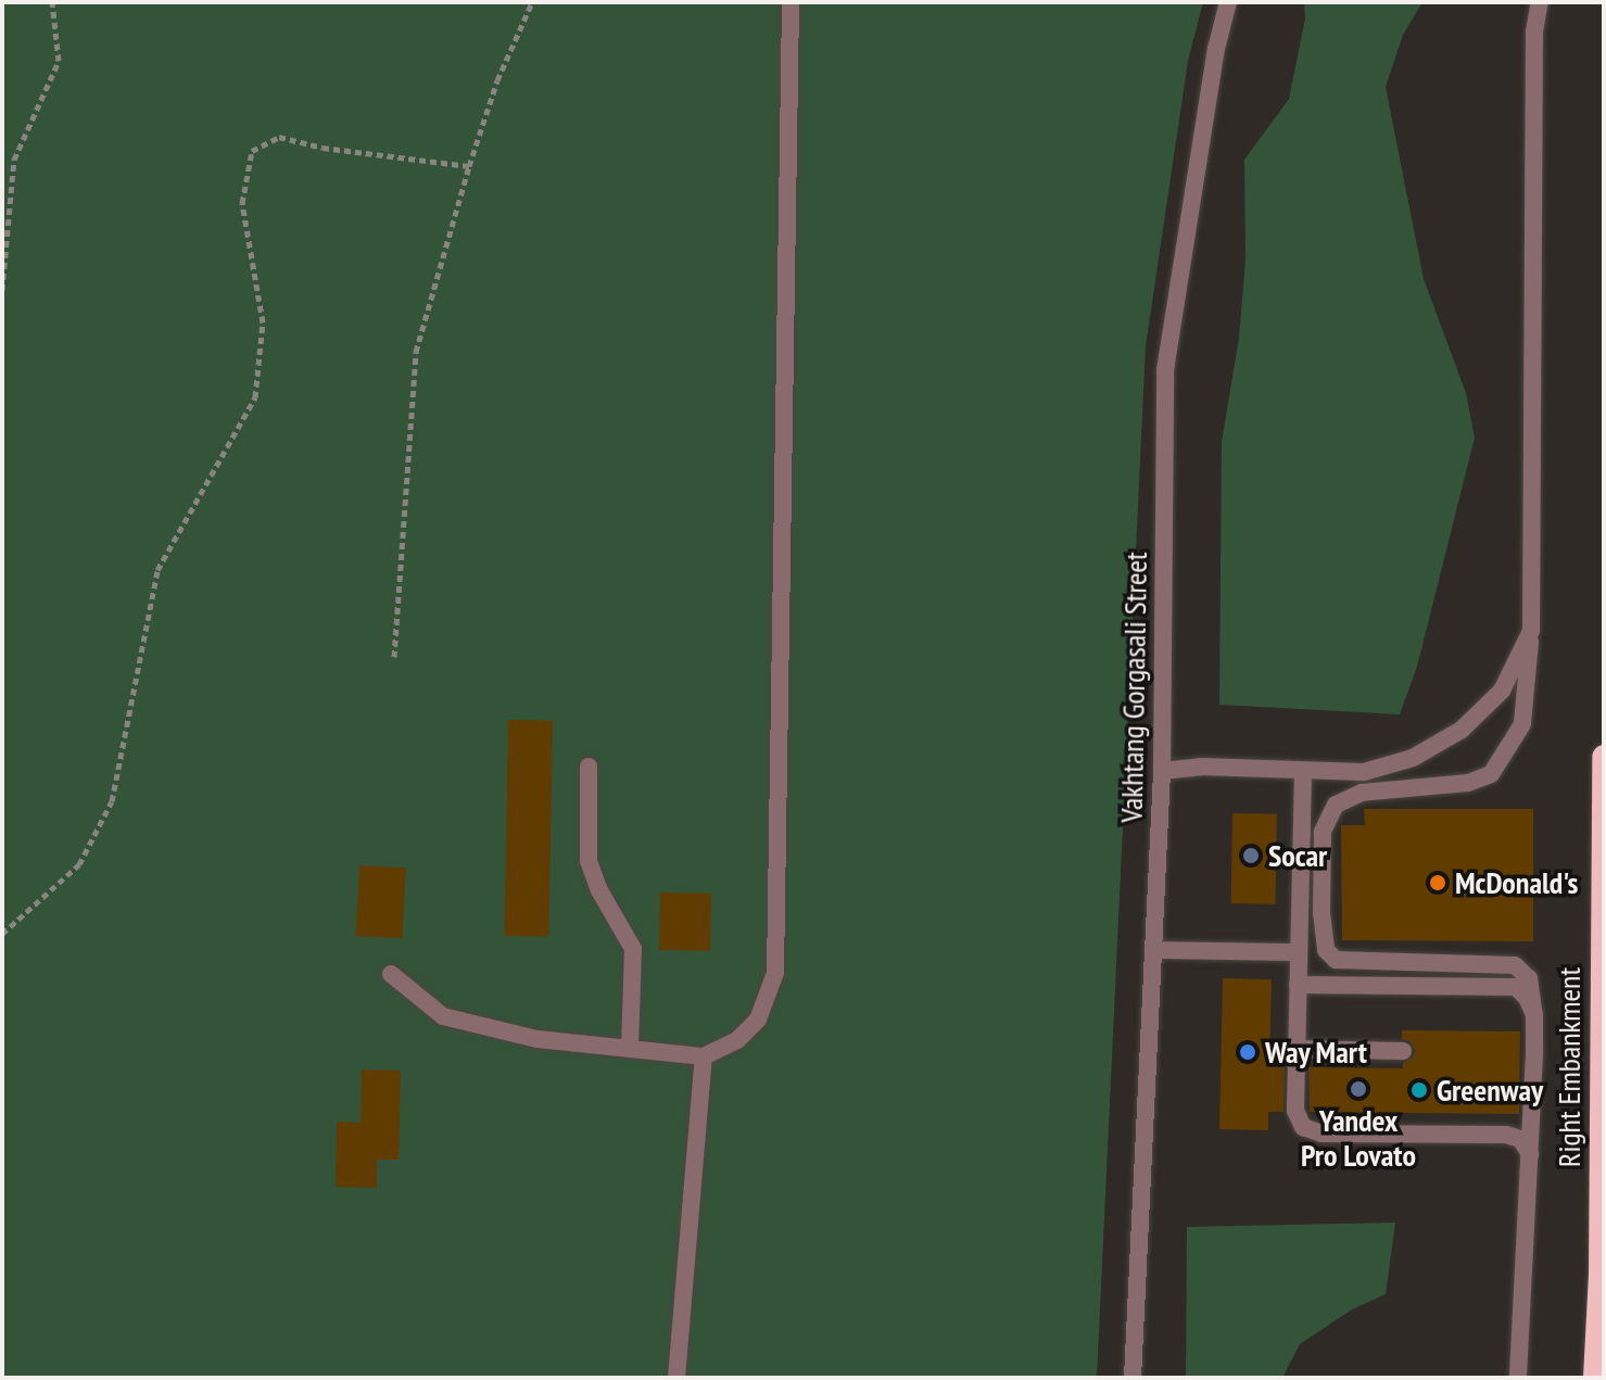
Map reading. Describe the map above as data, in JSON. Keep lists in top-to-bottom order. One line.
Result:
{"streets":{"highway":["Right Embankment"],"street":["Vakhtang Gorgasali Street"]},"places":["Socar","McDonald's","Way Mart","Yandex Pro Lovato","Greenway"]}
